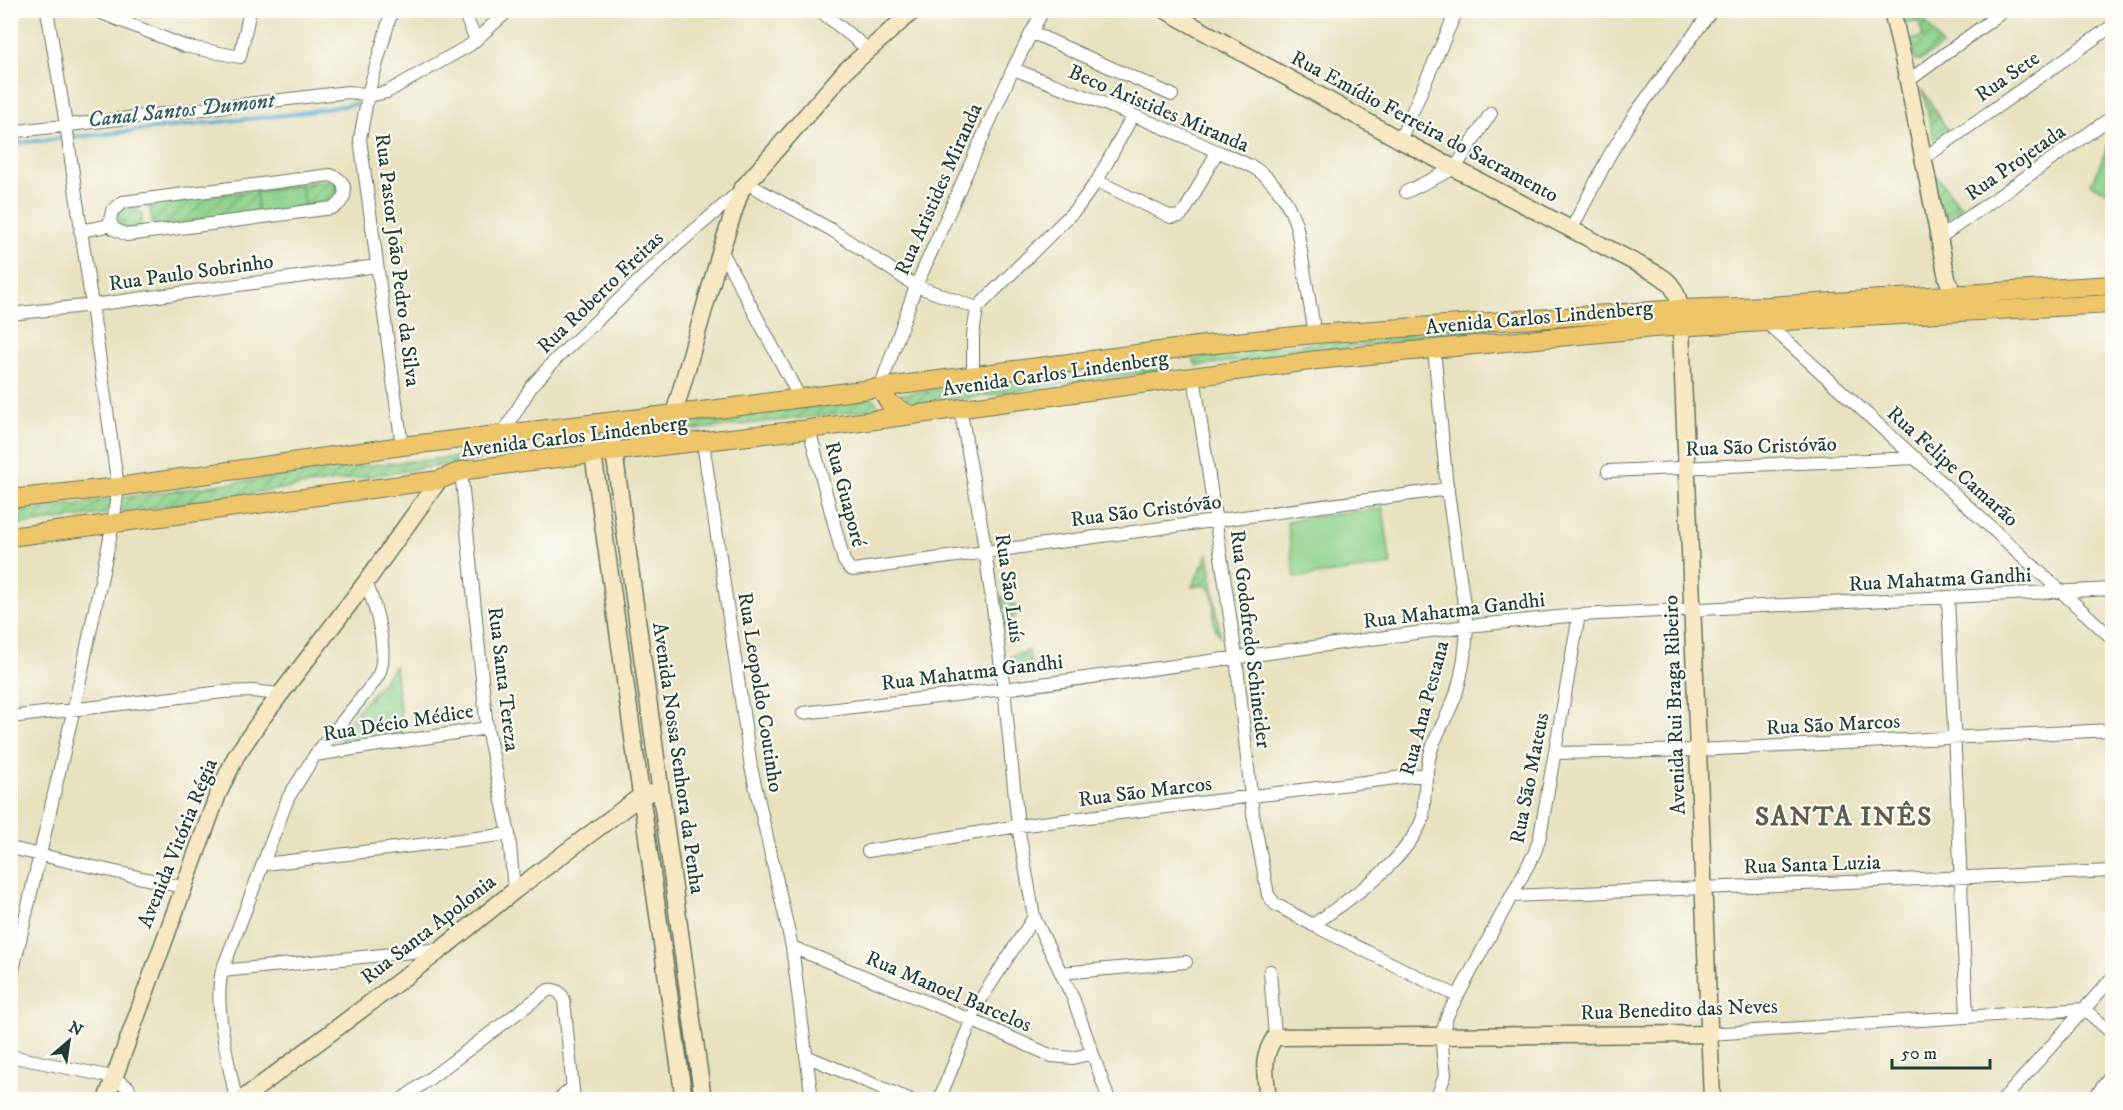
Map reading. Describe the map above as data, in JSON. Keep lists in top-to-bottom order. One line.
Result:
{"streets":{"main road":["Avenida Carlos Lindenberg"],"street":["Rua Sete","Beco Aristides Miranda","Rua Emídio Ferreira do Sacramento","Rua Projetada","Rua Aristides Miranda","Rua Pastor João Pedro da Silva","Rua Paulo Sobrinho","Rua Roberto Freitas","Rua São Cristóvão","Rua Felipe Camarão","Rua Guaporé","Rua Mahatma Gandhi","Rua São Luís","Rua Godofredo Schineider","Rua Santa Tereza","Rua Leopoldo Coutinho","Avenida Rui Braga Ribeiro","Rua Ana Pestana","Rua Décio Médice","Rua São Marcos","Avenida Nossa Senhora da Penha","Rua São Mateus","Avenida Vitória Régia","Rua Santa Luzia","Rua Santa Apolonia","Rua Manoel Barcelos","Rua Benedito das Neves"]},"crossings":[["Beco Aristides Miranda","Rua Aristides Miranda"],["Beco Aristides Miranda","Avenida Carlos Lindenberg"],["Rua Emídio Ferreira do Sacramento","Avenida Carlos Lindenberg"],["Rua Emídio Ferreira do Sacramento","Avenida Rui Braga Ribeiro"],["Rua Aristides Miranda","Avenida Carlos Lindenberg"],["Rua Pastor João Pedro da Silva","Rua Paulo Sobrinho"],["Rua Pastor João Pedro da Silva","Avenida Carlos Lindenberg"],["Rua Roberto Freitas","Avenida Carlos Lindenberg"],["Avenida Carlos Lindenberg","Rua Felipe Camarão"],["Avenida Carlos Lindenberg","Rua Guaporé"],["Avenida Carlos Lindenberg","Rua São Luís"],["Avenida Carlos Lindenberg","Rua Godofredo Schineider"],["Avenida Carlos Lindenberg","Rua Santa Tereza"],["Avenida Carlos Lindenberg","Rua Leopoldo Coutinho"],["Avenida Carlos Lindenberg","Avenida Rui Braga Ribeiro"],["Avenida Carlos Lindenberg","Rua Ana Pestana"],["Avenida Carlos Lindenberg","Avenida Nossa Senhora da Penha"],["Avenida Carlos Lindenberg","Avenida Vitória Régia"],["Rua São Cristóvão","Rua Felipe Camarão"],["Rua São Cristóvão","Rua Guaporé"],["Rua São Cristóvão","Rua São Luís"],["Rua São Cristóvão","Rua Godofredo Schineider"],["Rua São Cristóvão","Avenida Rui Braga Ribeiro"],["Rua São Cristóvão","Rua Ana Pestana"],["Rua Felipe Camarão","Rua Mahatma Gandhi"],["Rua Mahatma Gandhi","Rua São Luís"],["Rua Mahatma Gandhi","Rua Godofredo Schineider"],["Rua Mahatma Gandhi","Avenida Rui Braga Ribeiro"],["Rua Mahatma Gandhi","Rua Ana Pestana"],["Rua Mahatma Gandhi","Rua São Mateus"],["Rua São Luís","Rua São Marcos"],["Rua São Luís","Rua Manoel Barcelos"],["Rua Godofredo Schineider","Rua Ana Pestana"],["Rua Godofredo Schineider","Rua São Marcos"],["Rua Santa Tereza","Rua Décio Médice"],["Rua Santa Tereza","Rua Santa Apolonia"],["Rua Leopoldo Coutinho","Rua Manoel Barcelos"],["Avenida Rui Braga Ribeiro","Rua São Marcos"],["Avenida Rui Braga Ribeiro","Rua Santa Luzia"],["Avenida Rui Braga Ribeiro","Rua Benedito das Neves"],["Rua Ana Pestana","Rua São Marcos"],["Rua São Marcos","Rua São Mateus"],["Avenida Nossa Senhora da Penha","Rua Santa Apolonia"],["Rua São Mateus","Rua Santa Luzia"],["Rua São Mateus","Rua Benedito das Neves"]],"districts":["SANTA INÊS"],"water":["Canal Santos Dumont"],"scale_bar":"50 m","north":"top right"}
